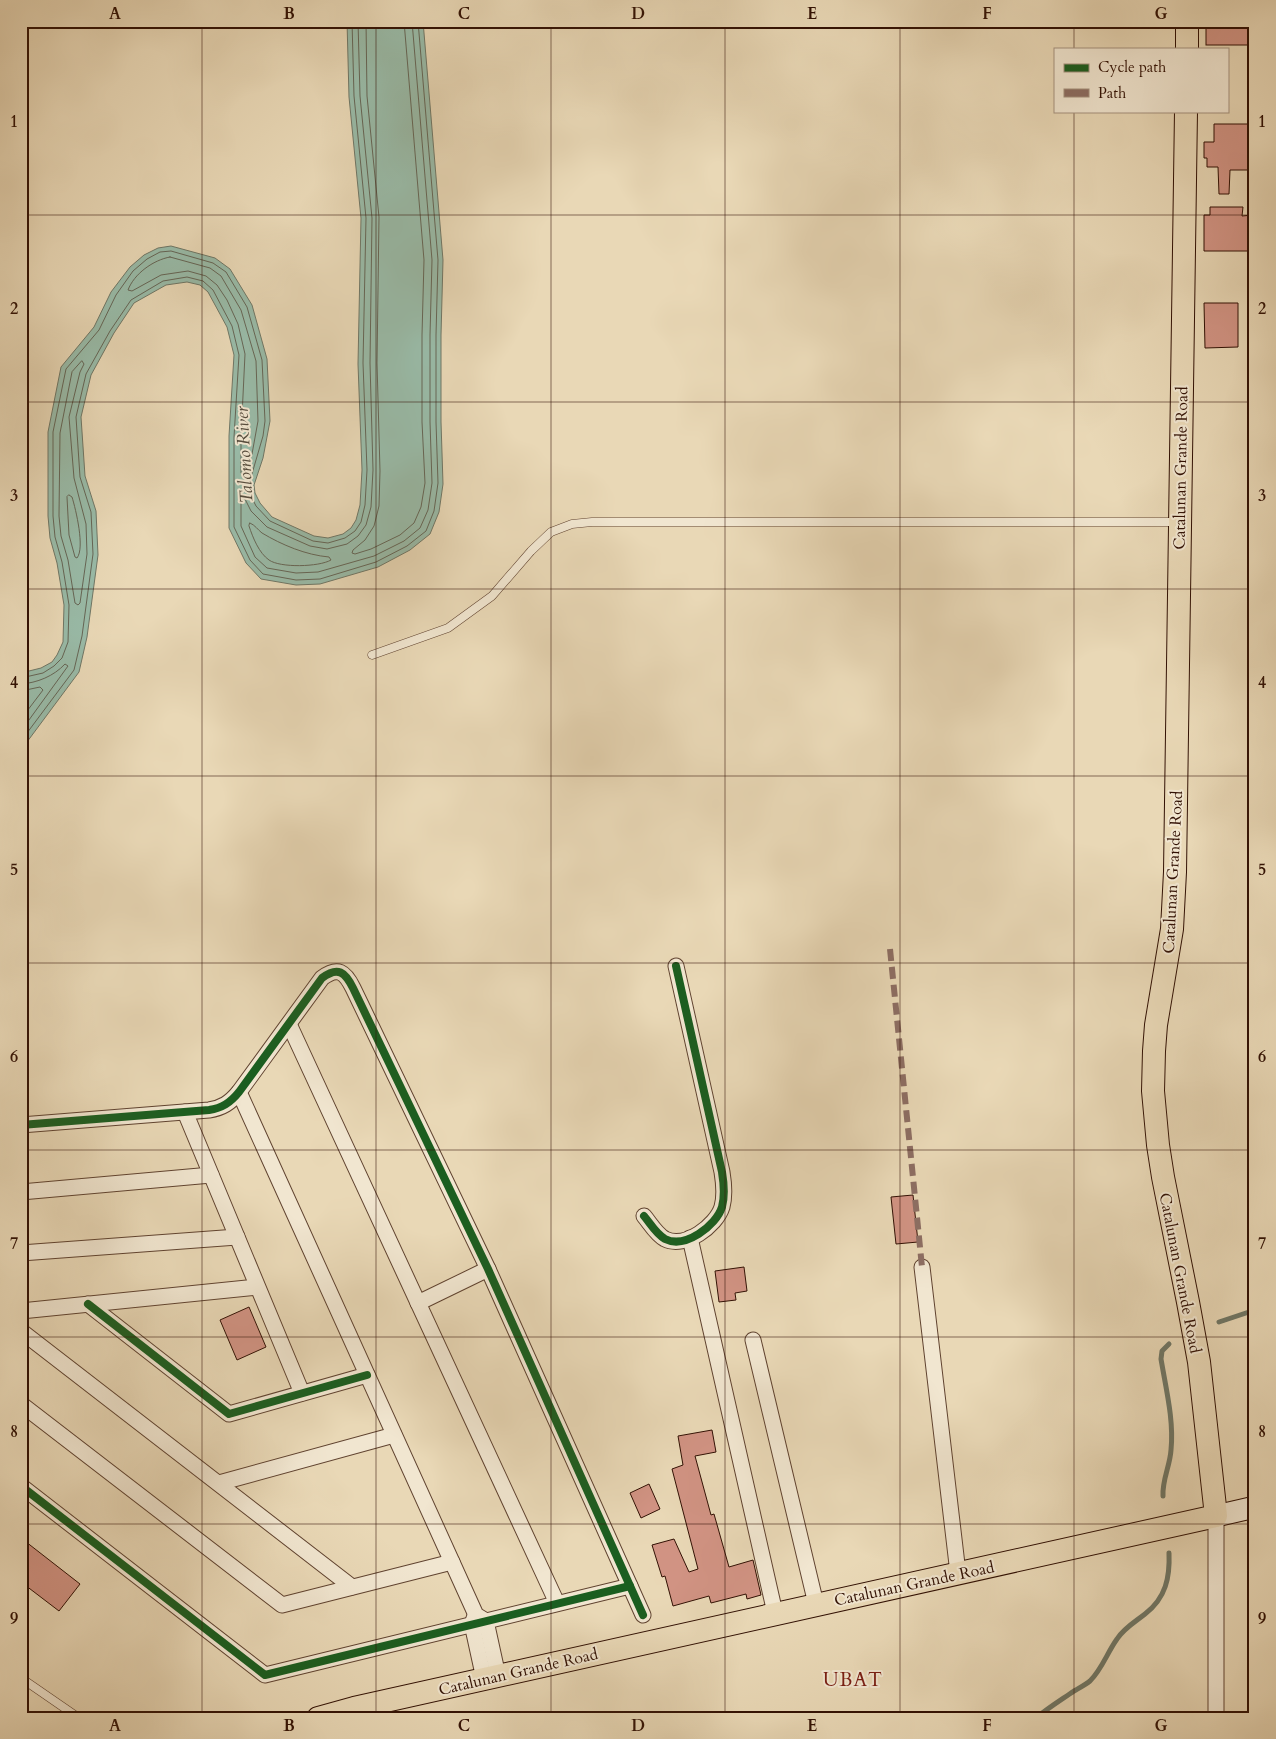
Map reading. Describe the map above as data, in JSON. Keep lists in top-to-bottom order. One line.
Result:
{"streets":{"main road":["Catalunan Grande Road"]},"districts":["UBAT"],"water":["Talomo River"],"legend":["Cycle path","Path"],"grid":{"columns":["A","B","C","D","E","F","G"],"rows":["1","2","3","4","5","6","7","8","9"]}}
